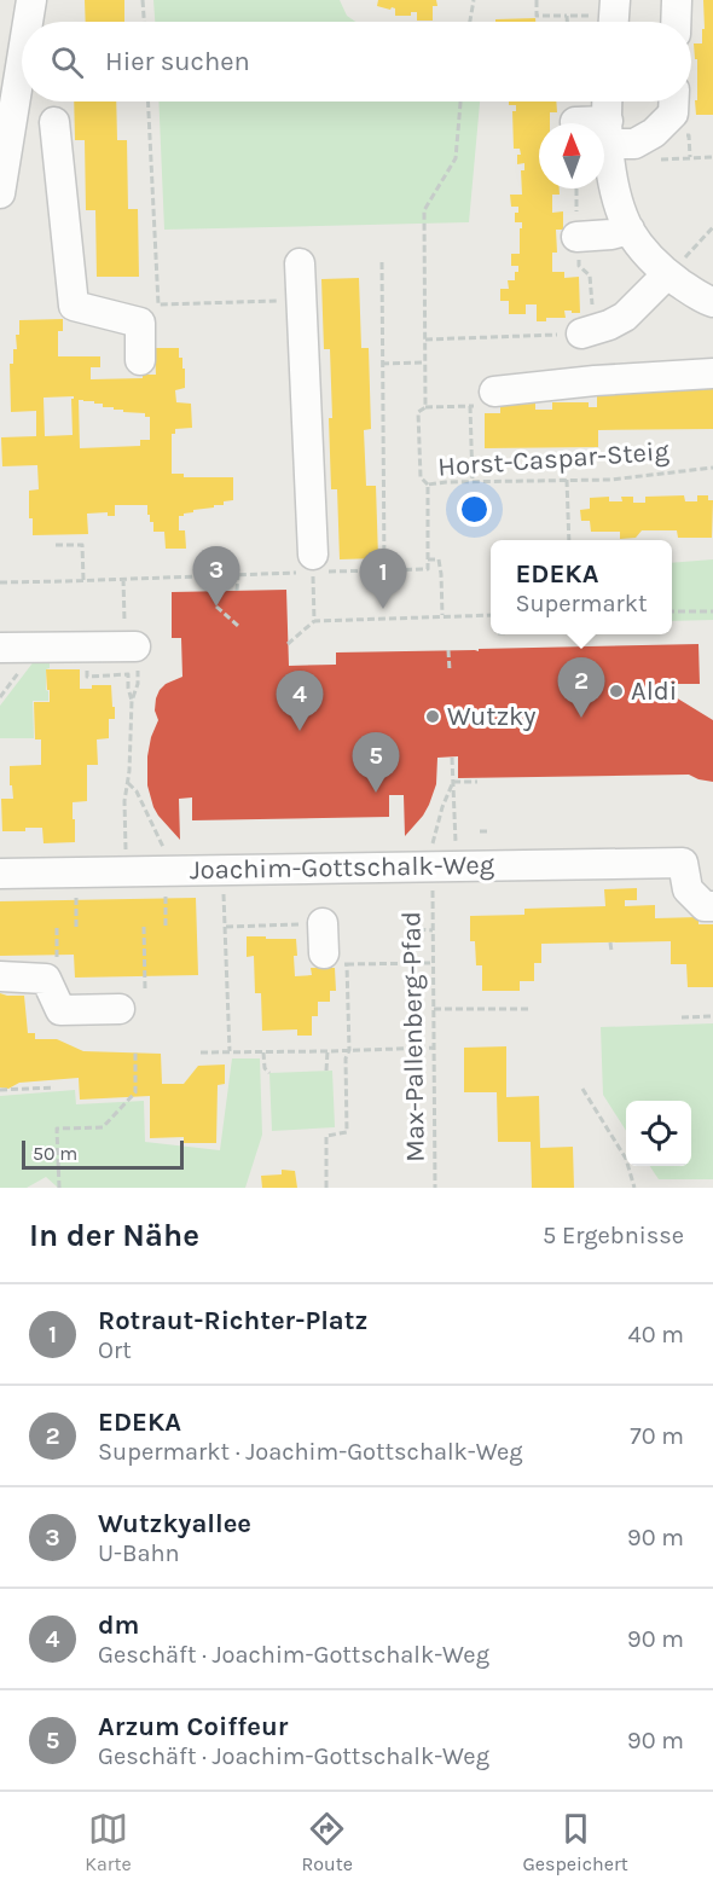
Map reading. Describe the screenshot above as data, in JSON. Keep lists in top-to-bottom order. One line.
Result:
{"streets":{"street":["Joachim-Gottschalk-Weg"],"path":["Horst-Caspar-Steig","Max-Pallenberg-Pfad"]},"places":["Aldi","Wutzky"],"scale_bar":"50 m","north":"top","page":{"search":"Hier suchen","popup":["EDEKA","Supermarkt"],"pins":["3","1","2","4","5"],"scale":"50 m","heading":["In der Nähe","5 Ergebnisse"],"list":[{"mark":"1","name":"Rotraut-Richter-Platz","note":"Ort","value":"40 m"},{"mark":"2","name":"EDEKA","note":"Supermarkt · Joachim-Gottschalk-Weg","value":"70 m"},{"mark":"3","name":"Wutzkyallee","note":"U-Bahn","value":"90 m"},{"mark":"4","name":"dm","note":"Geschäft · Joachim-Gottschalk-Weg","value":"90 m"},{"mark":"5","name":"Arzum Coiffeur","note":"Geschäft · Joachim-Gottschalk-Weg","value":"90 m"}],"nav":["Karte","Route","Gespeichert"]}}
